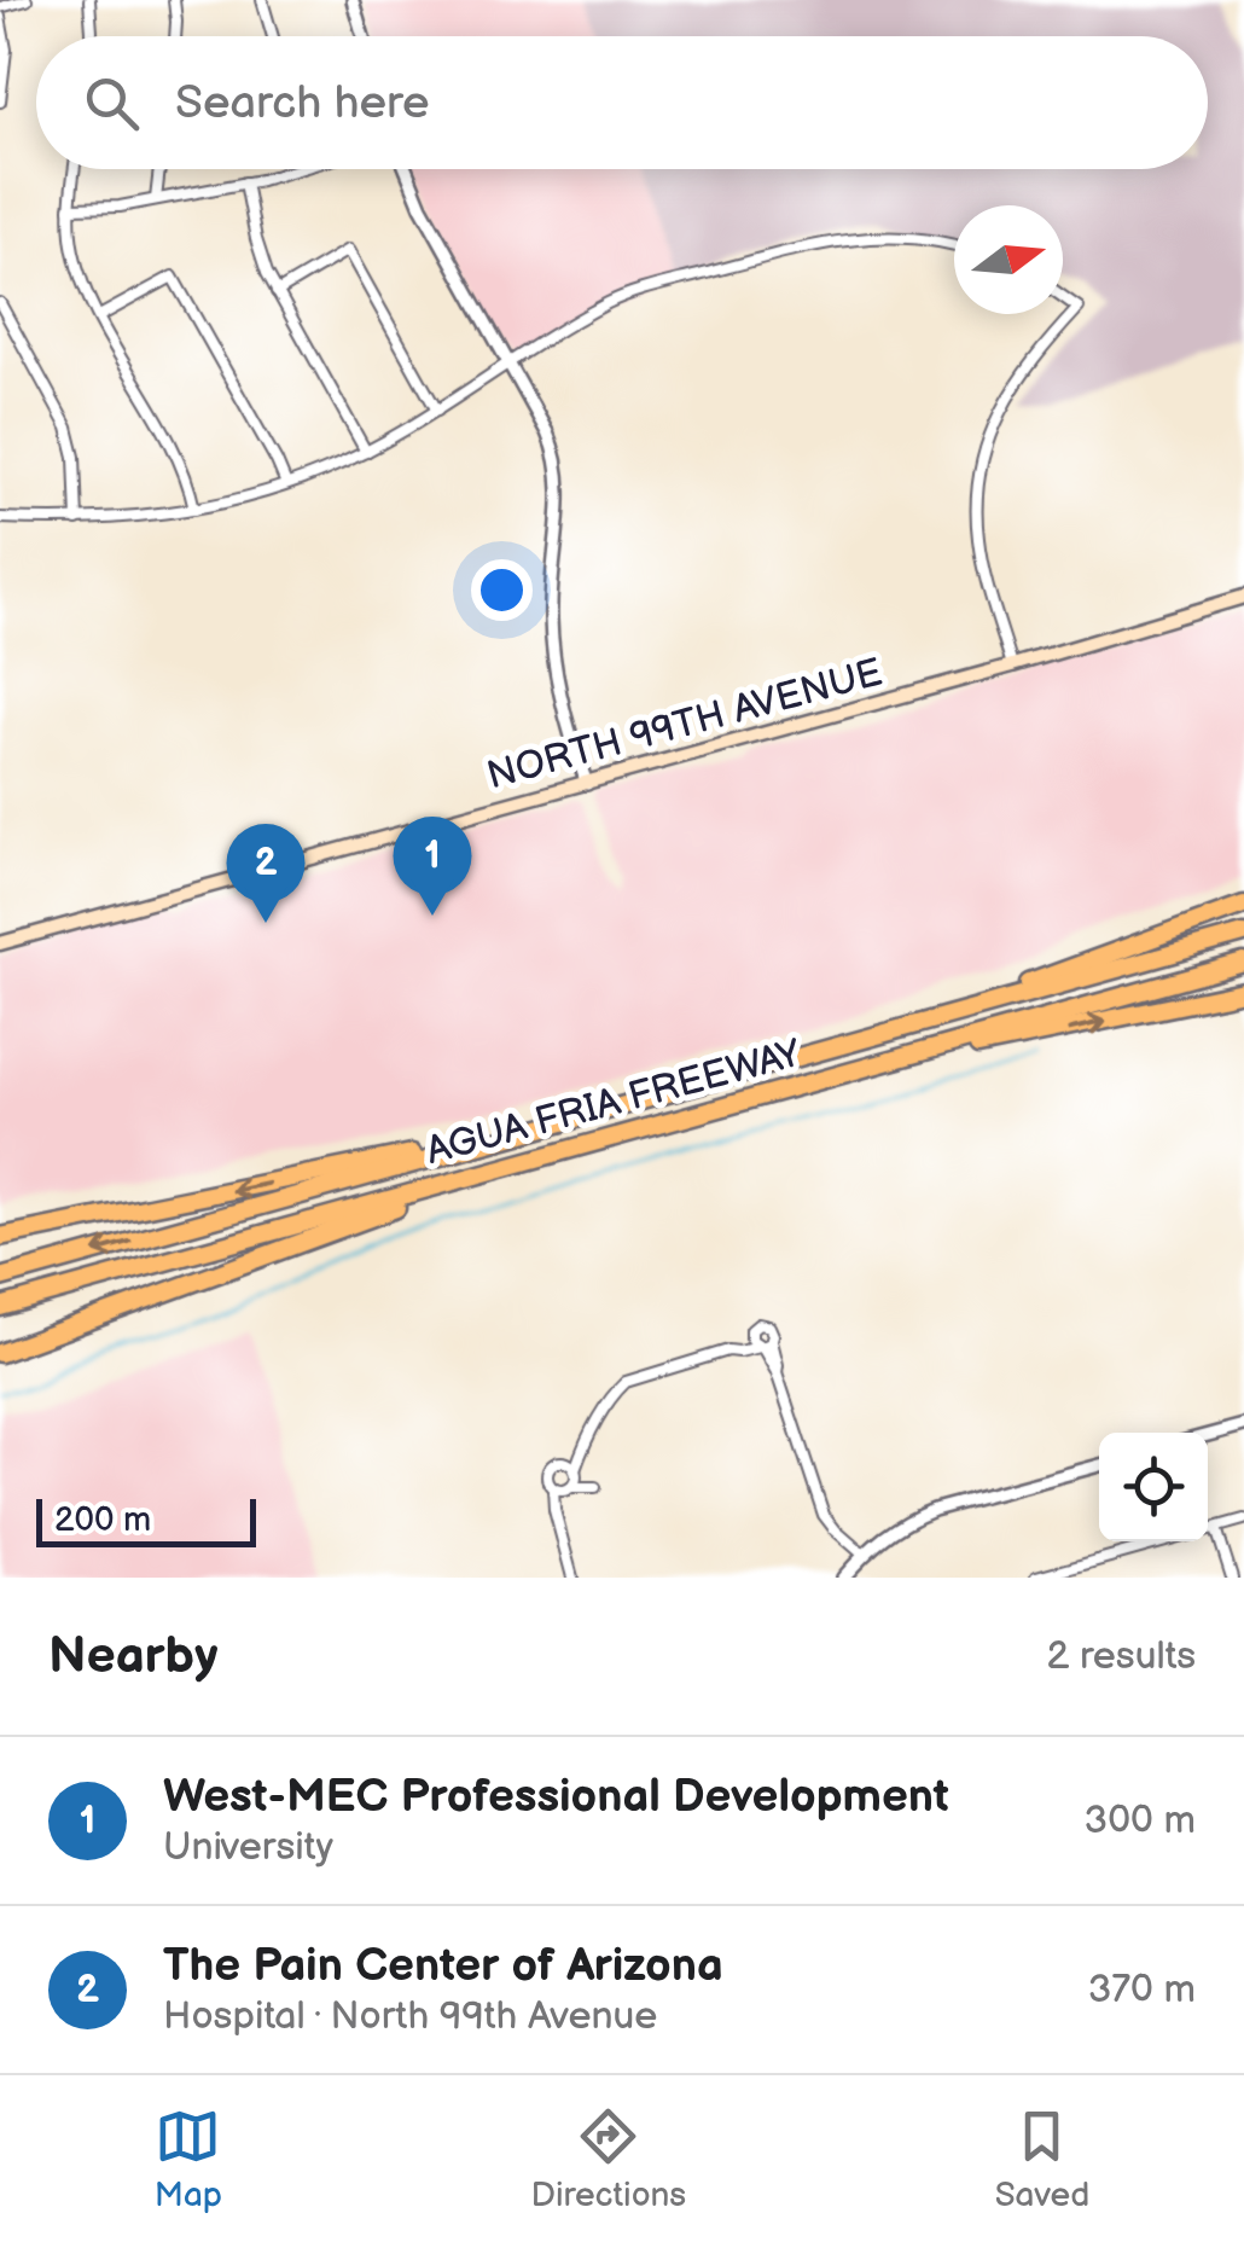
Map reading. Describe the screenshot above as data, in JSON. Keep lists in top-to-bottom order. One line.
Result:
{"streets":{"highway":["AGUA FRIA FREEWAY"],"main road":["NORTH 99TH AVENUE"]},"scale_bar":"200 m","north":"right","page":{"search":"Search here","pins":["1","2"],"scale":"200 m","heading":["Nearby","2 results"],"list":[{"mark":"1","name":"West-MEC Professional Development","note":"University","value":"300 m"},{"mark":"2","name":"The Pain Center of Arizona","note":"Hospital · North 99th Avenue","value":"370 m"}],"nav":["Map","Directions","Saved"]}}
